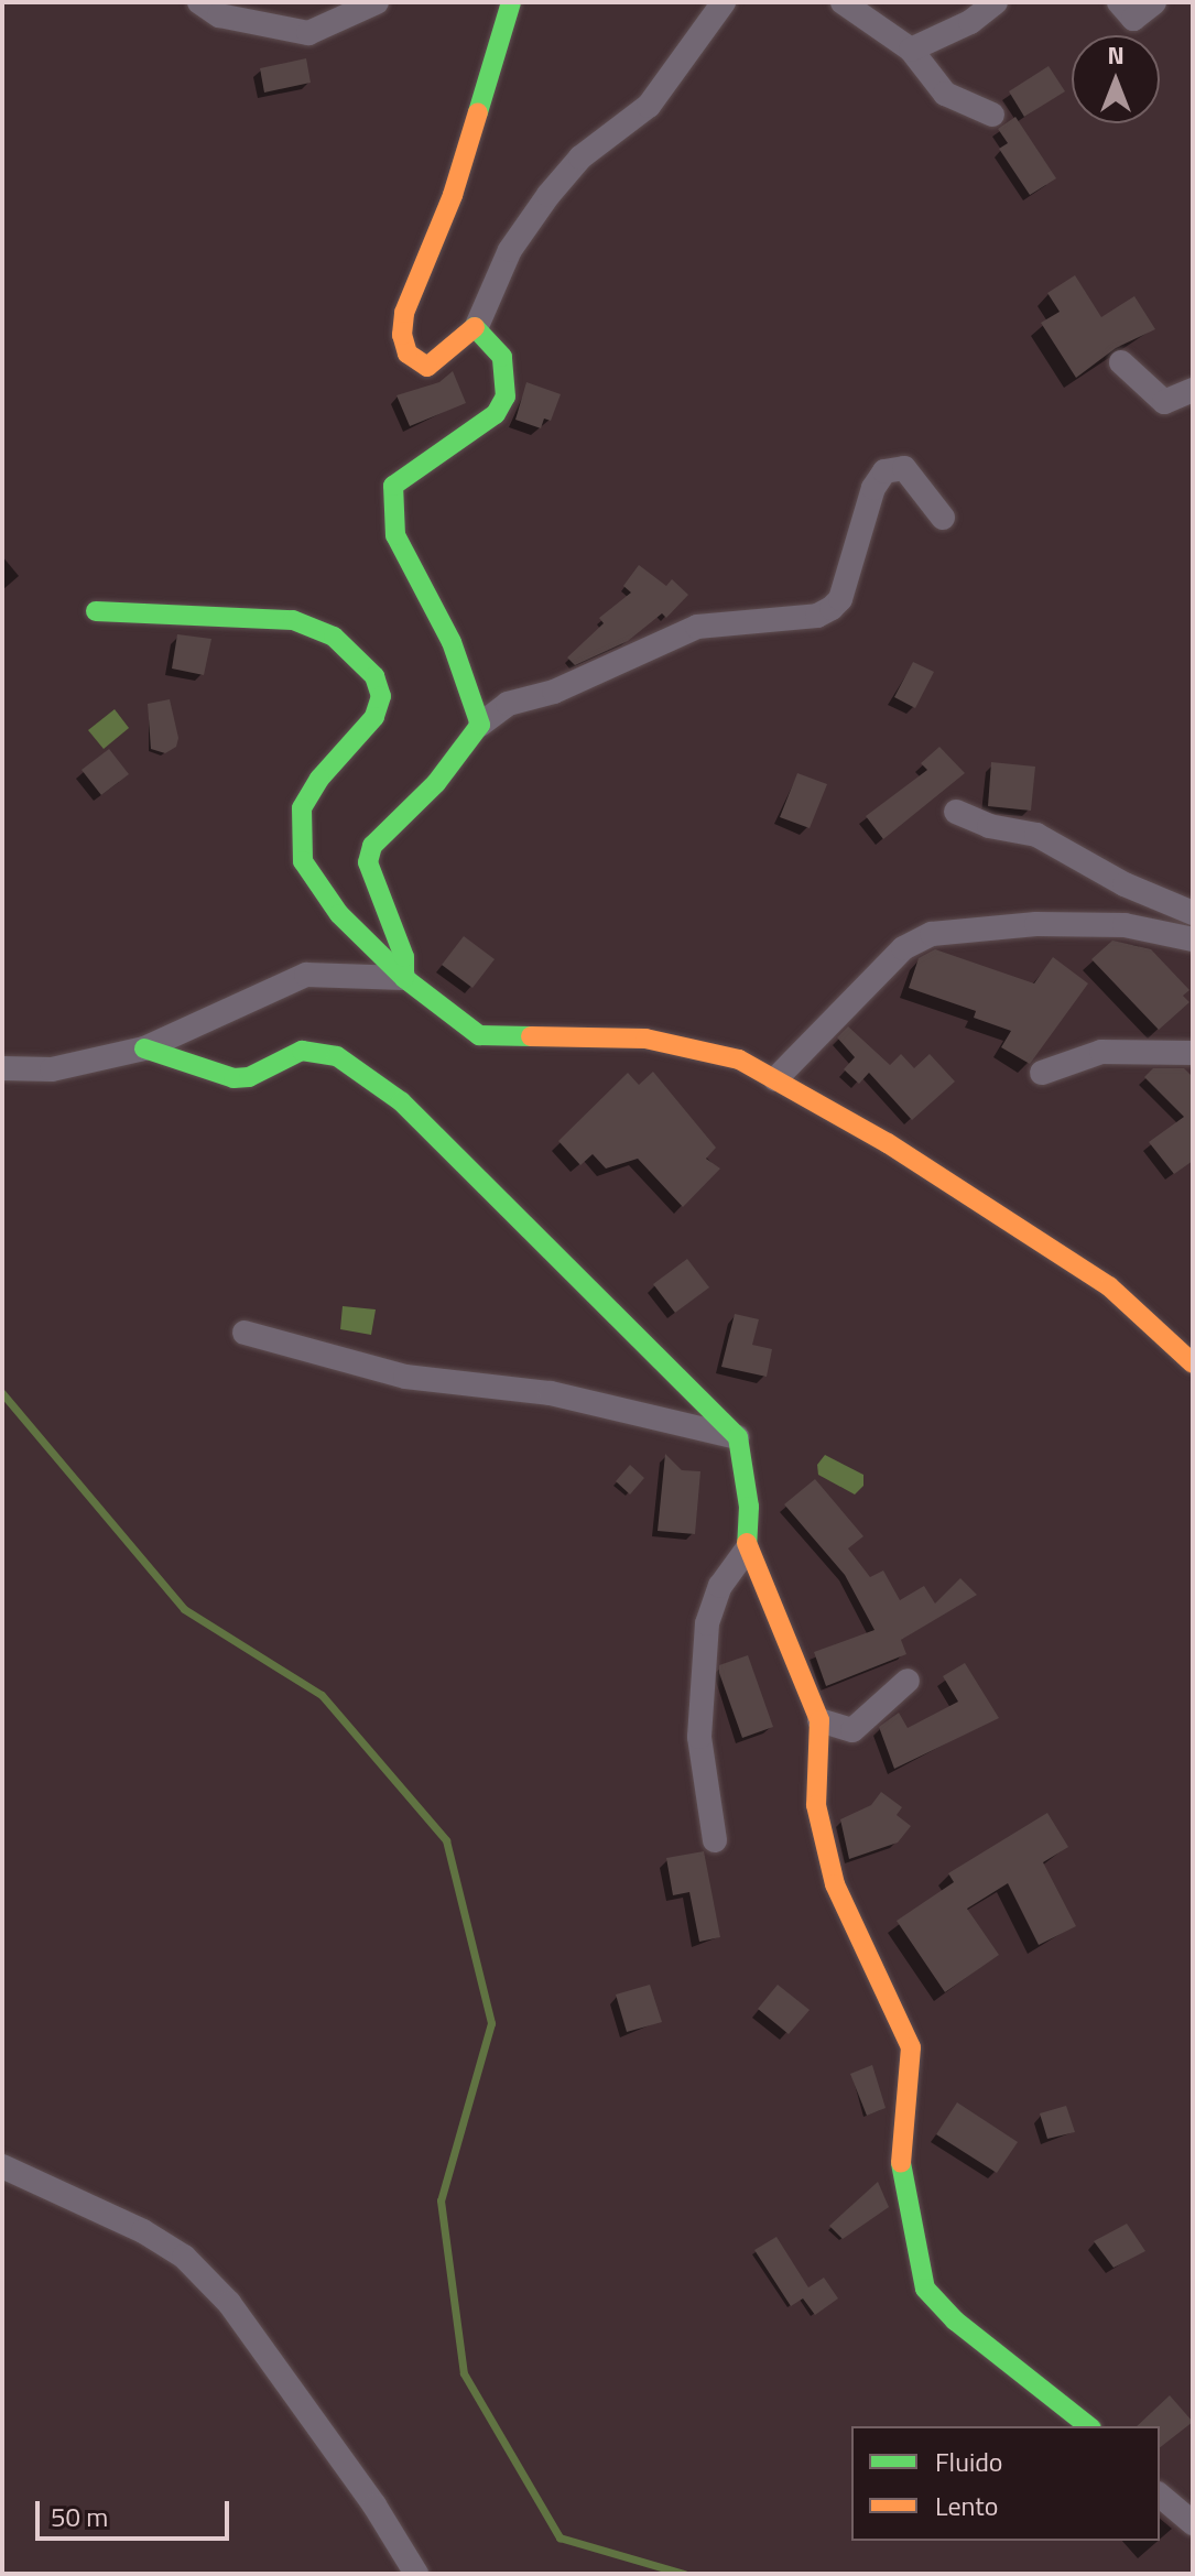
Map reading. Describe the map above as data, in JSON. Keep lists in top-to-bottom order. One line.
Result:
{"legend":["Fluido","Lento"],"scale_bar":"50 m","north":"top"}
